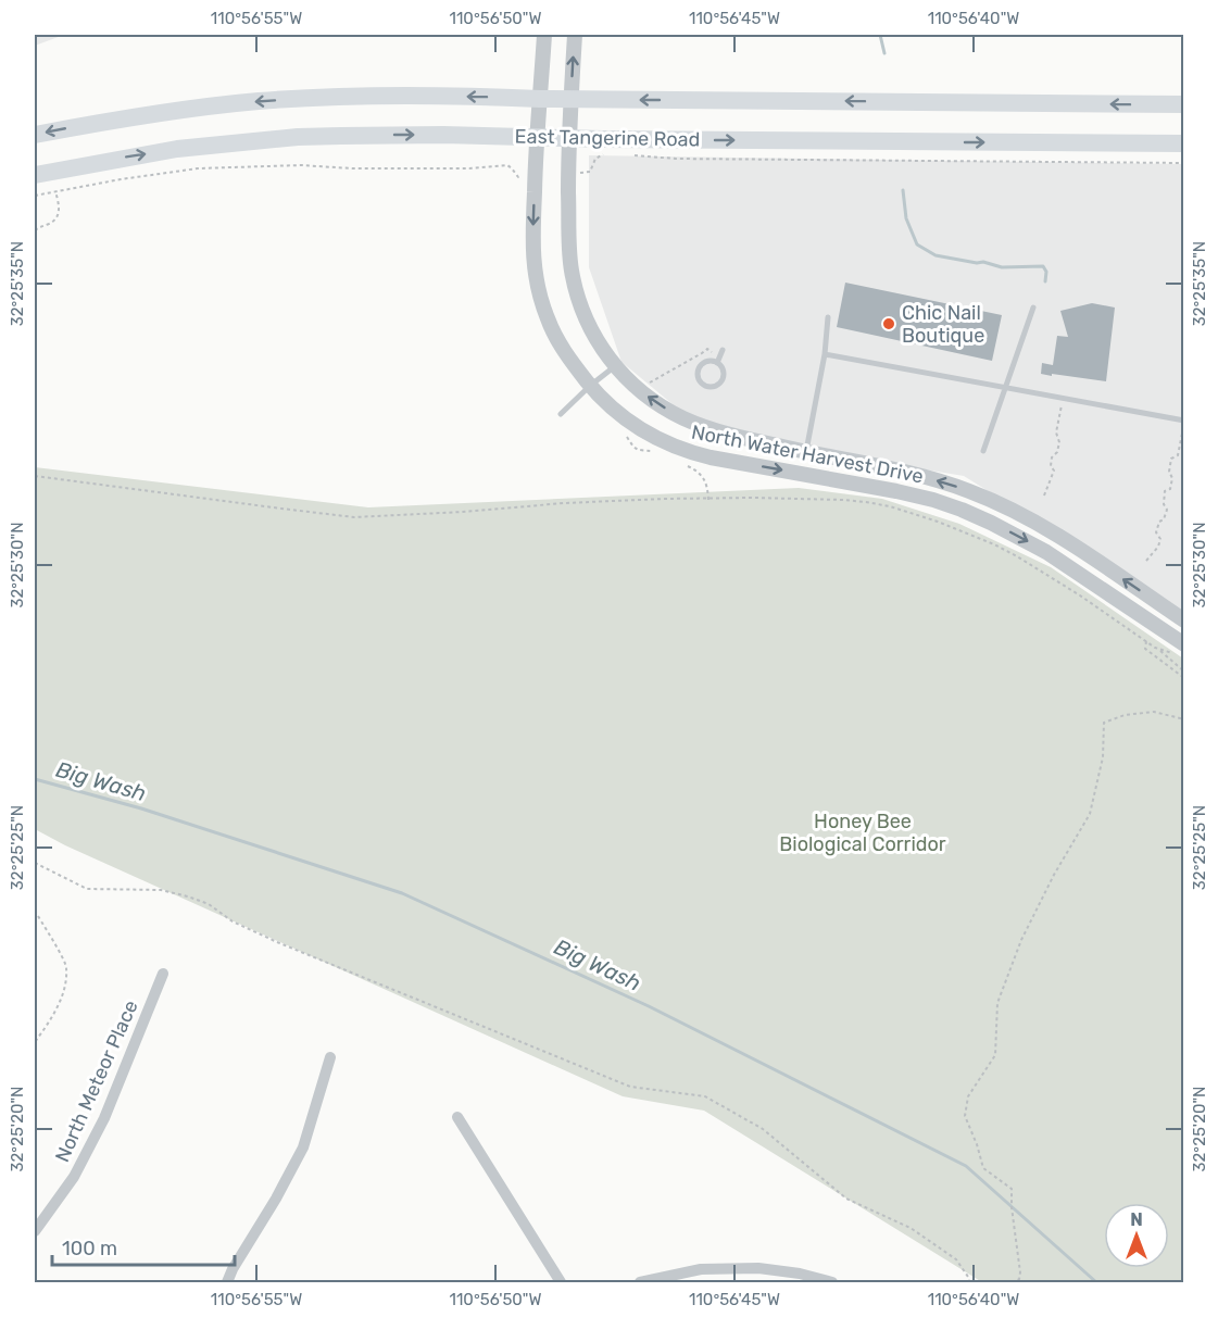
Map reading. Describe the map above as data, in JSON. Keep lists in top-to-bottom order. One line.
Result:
{"streets":{"main road":["East Tangerine Road"],"street":["North Water Harvest Drive","North Meteor Place"]},"crossings":[["East Tangerine Road","North Water Harvest Drive"]],"water":["Big Wash"],"parks":["Honey Bee Biological Corridor"],"places":["Chic Nail Boutique"],"scale_bar":"100 m","north":"top","coordinates":["110°56'55\"W","110°56'50\"W","110°56'45\"W","110°56'40\"W","32°25'35\"N","32°25'30\"N","32°25'25\"N","32°25'20\"N"]}
